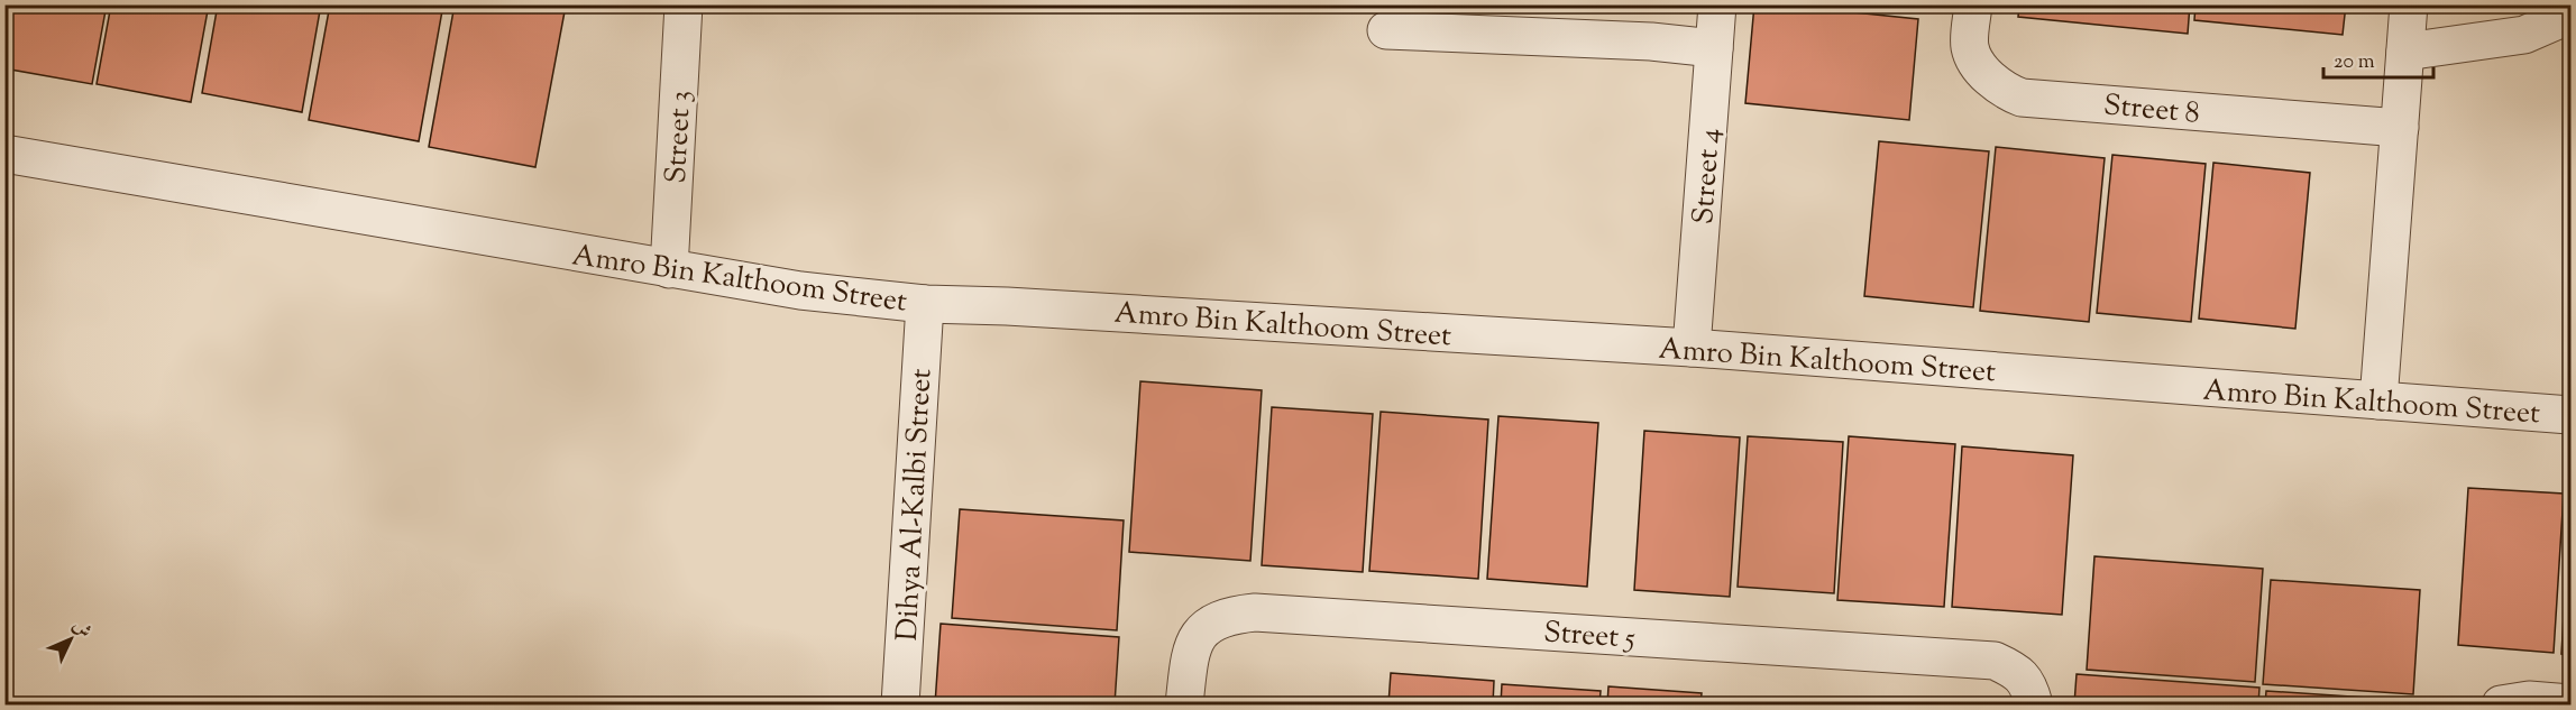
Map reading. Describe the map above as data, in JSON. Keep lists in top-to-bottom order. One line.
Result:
{"streets":{"street":["Street 8","Street 3","Street 4","Amro Bin Kalthoom Street","Dihya Al-Kalbi Street","Street 5"]},"crossings":[["Street 3","Amro Bin Kalthoom Street"],["Street 4","Amro Bin Kalthoom Street"],["Amro Bin Kalthoom Street","Dihya Al-Kalbi Street"]],"scale_bar":"20 m","north":"top right"}
